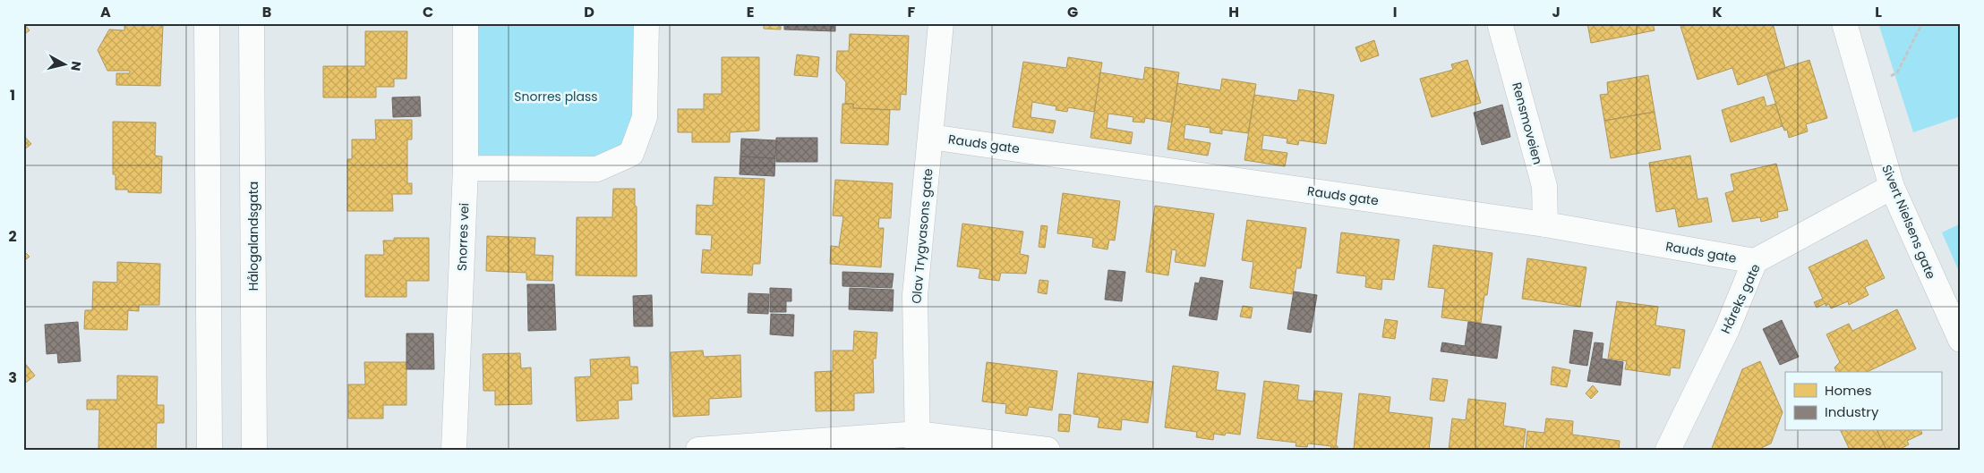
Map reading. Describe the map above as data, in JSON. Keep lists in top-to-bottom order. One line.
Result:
{"streets":{"street":["Rensmoveien","Rauds gate","Sivert Nielsens gate","Hålogalandsgata","Olav Trygvasons gate","Snorres vei","Håreks gate"]},"crossings":[["Rensmoveien","Rauds gate"],["Rauds gate","Olav Trygvasons gate"],["Rauds gate","Håreks gate"],["Sivert Nielsens gate","Håreks gate"]],"parks":["Snorres plass"],"legend":["Homes","Industry"],"north":"right","grid":{"columns":["A","B","C","D","E","F","G","H","I","J","K","L"],"rows":["1","2","3"]}}
